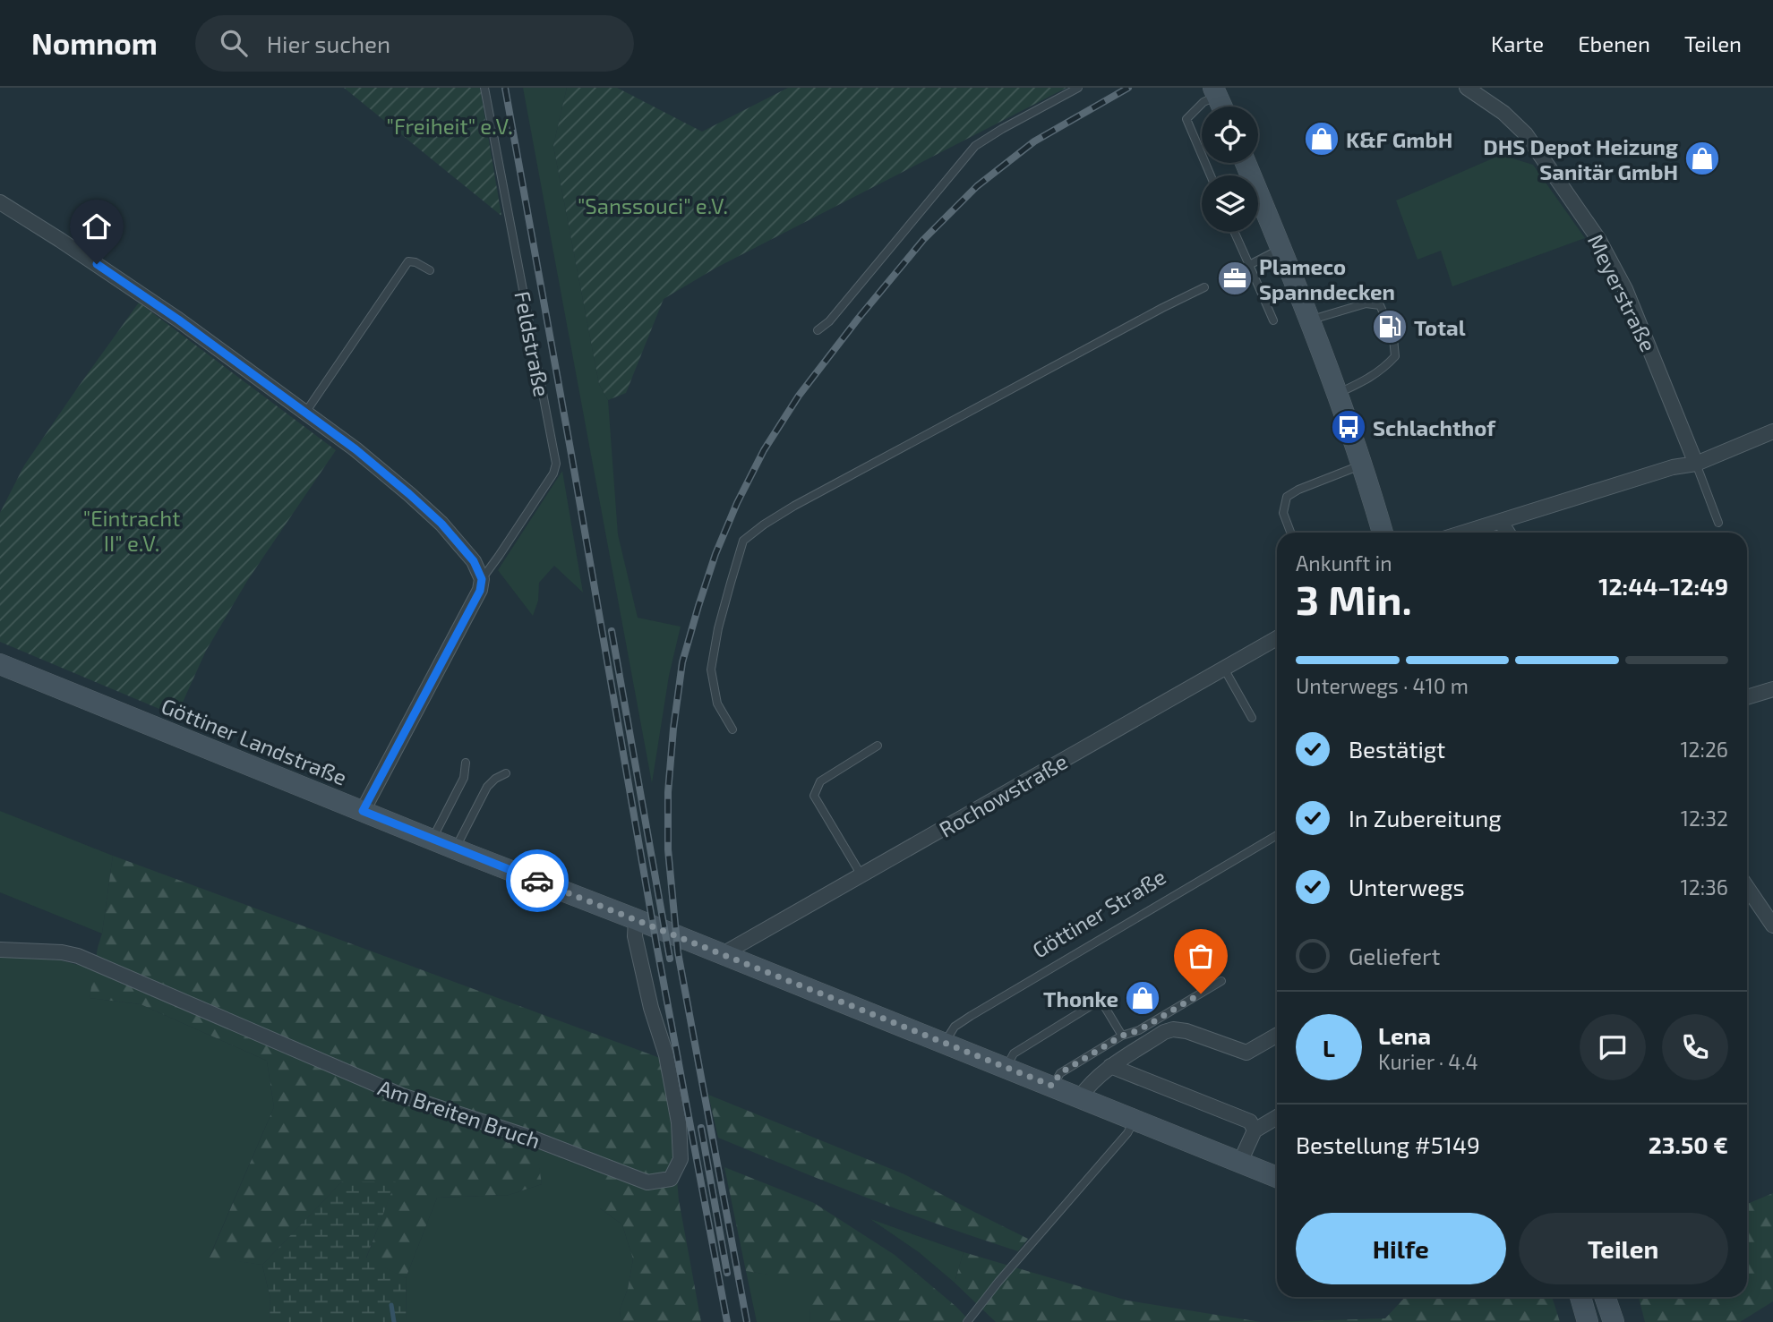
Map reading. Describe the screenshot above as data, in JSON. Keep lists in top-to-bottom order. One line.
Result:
{"streets":{"street":["Meyerstraße","Feldstraße","Göttiner Landstraße","Rochowstraße","Am Breiten Bruch"],"lane":["Göttiner Straße"]},"crossings":[["Feldstraße","Göttiner Landstraße"],["Göttiner Landstraße","Rochowstraße"],["Göttiner Landstraße","Am Breiten Bruch"]],"parks":["\"Freiheit\" e.V.","\"Sanssouci\" e.V.","\"Eintracht II\" e.V."],"places":{"shop":["K&F GmbH","DHS Depot Heizung Sanitär GmbH","Thonke"],"office":["Plameco Spanndecken"],"fuel station":["Total"],"bus stop":["Schlachthof"]},"page":{"header":"Nomnom","search":"Hier suchen","nav":["Karte","Ebenen","Teilen"],"heading":["3 Min.","Ankunft in","12:44–12:49"],"panel":["Lena","Kurier · 4.4","Bestellung #5149","23.50 €"],"bar":"Unterwegs · 410 m","list":[["Bestätigt","12:26"],["In Zubereitung","12:32"],["Unterwegs","12:36"],"Geliefert"],"round":"L","buttons":["Hilfe","Teilen"]}}
